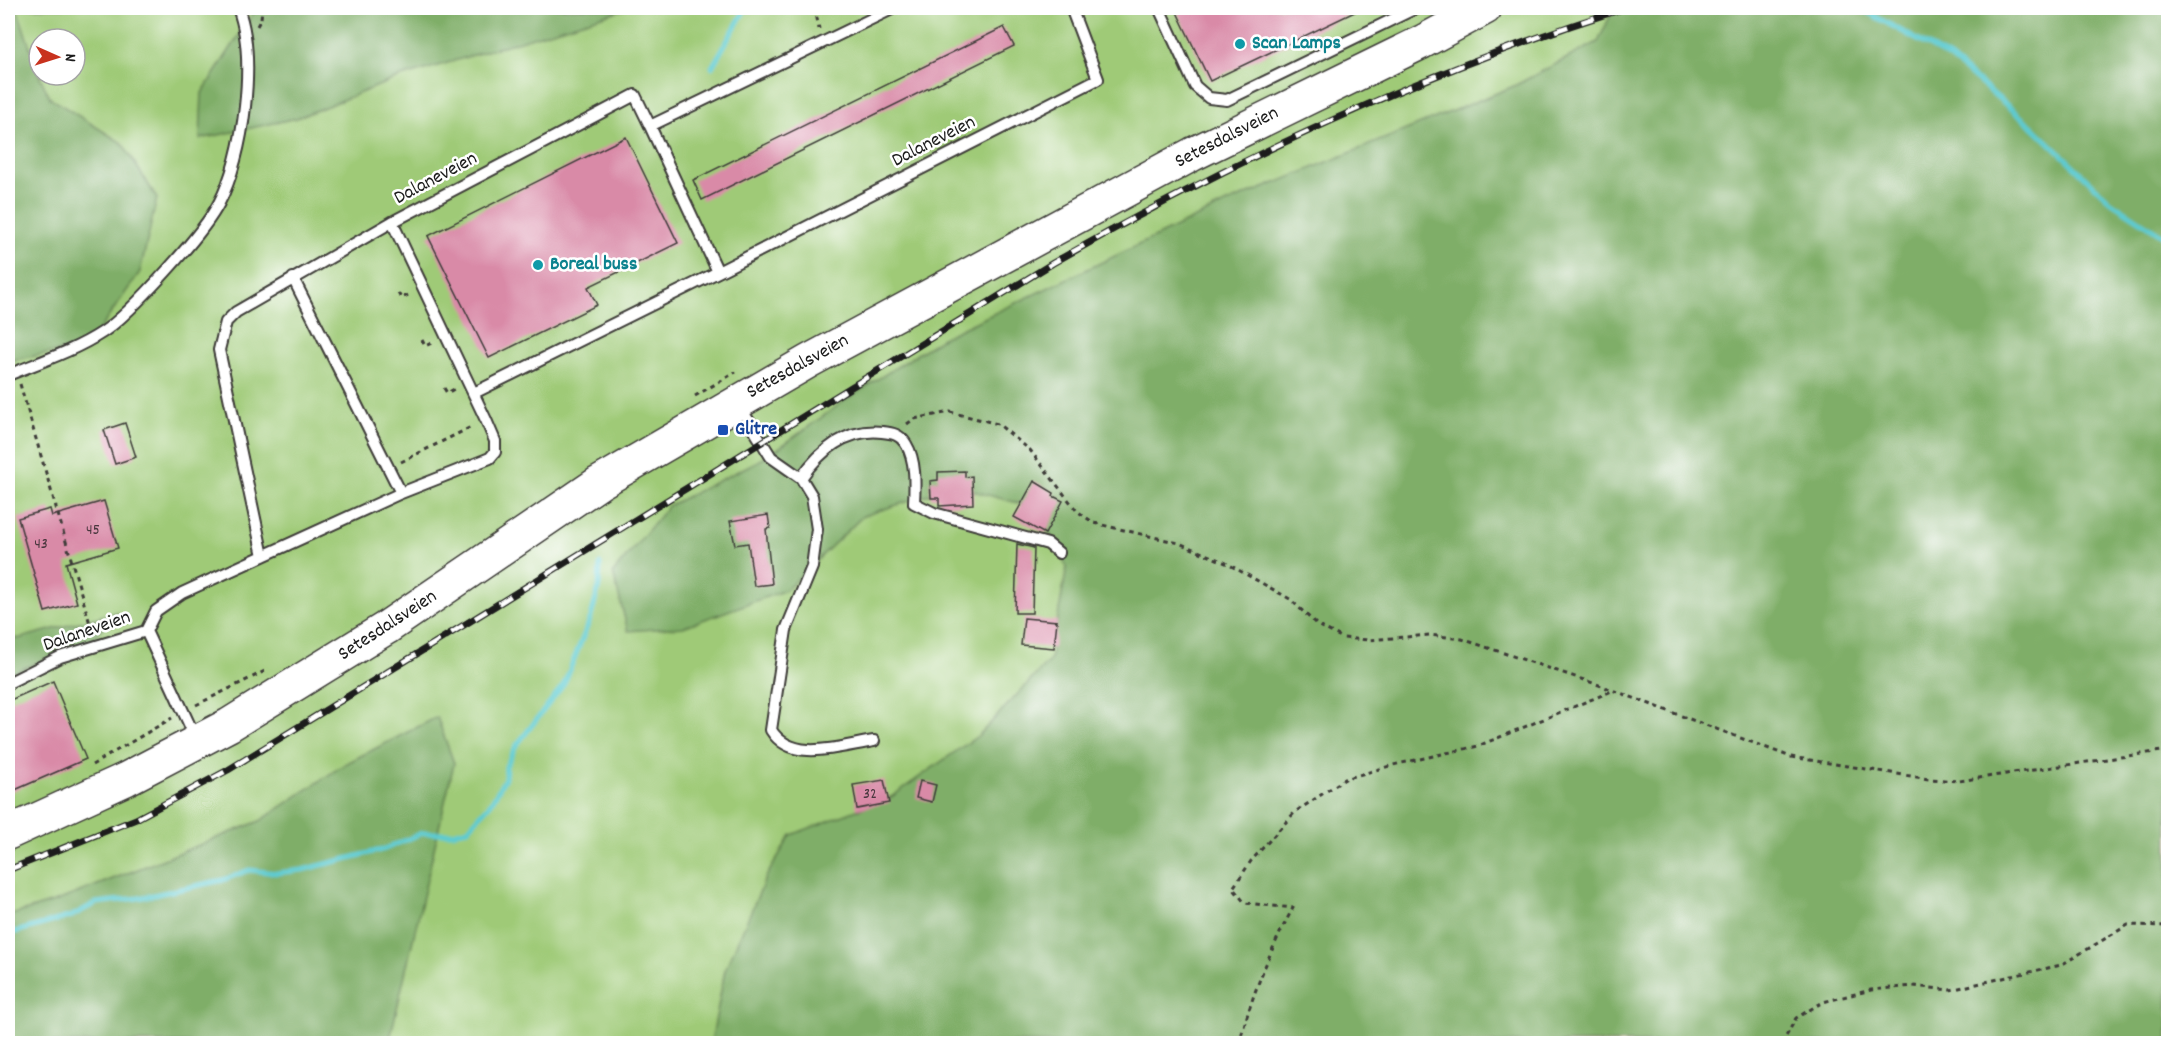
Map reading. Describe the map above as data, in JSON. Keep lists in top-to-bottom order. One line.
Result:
{"streets":{"highway":["Setesdalsveien"],"lane":["Dalaneveien"]},"crossings":[["Setesdalsveien","Dalaneveien"]],"places":{"other":["Scan Lamps","Boreal buss"],"transit":["Glitre"]},"house_numbers":["45","43","32"],"north":"right"}
